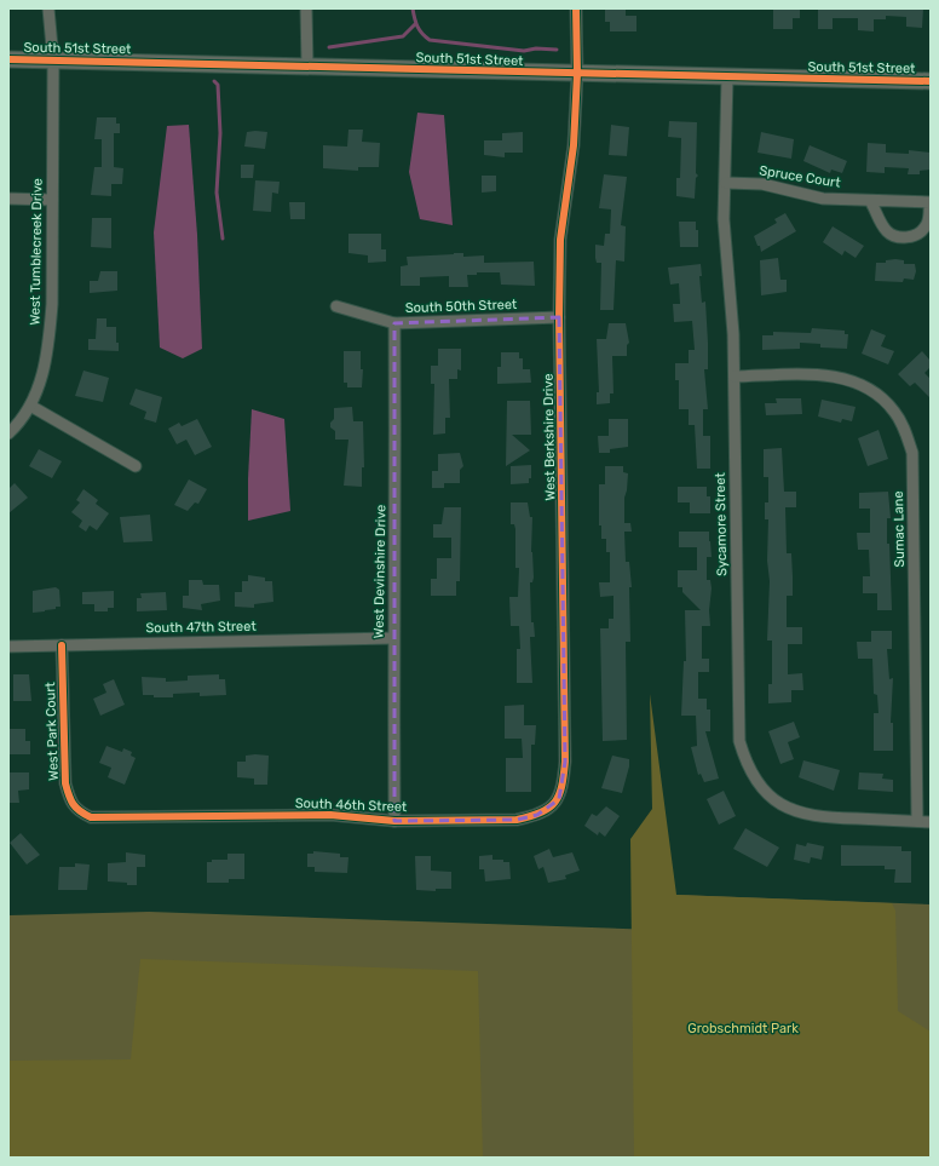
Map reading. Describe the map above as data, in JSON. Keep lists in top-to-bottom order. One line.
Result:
{"streets":{"street":["South 51st Street","Spruce Court","West Tumblecreek Drive","South 50th Street","West Berkshire Drive","Sycamore Street","Sumac Lane","West Devinshire Drive","South 47th Street","West Park Court","South 46th Street"]},"crossings":[["South 51st Street","West Tumblecreek Drive"],["South 51st Street","West Berkshire Drive"],["South 51st Street","Sycamore Street"],["Spruce Court","Sycamore Street"],["South 50th Street","West Berkshire Drive"],["South 50th Street","West Devinshire Drive"],["West Berkshire Drive","South 46th Street"],["Sycamore Street","Sumac Lane"],["West Devinshire Drive","South 47th Street"],["West Devinshire Drive","South 46th Street"],["South 47th Street","West Park Court"],["West Park Court","South 46th Street"]],"parks":["Grobschmidt Park"]}
